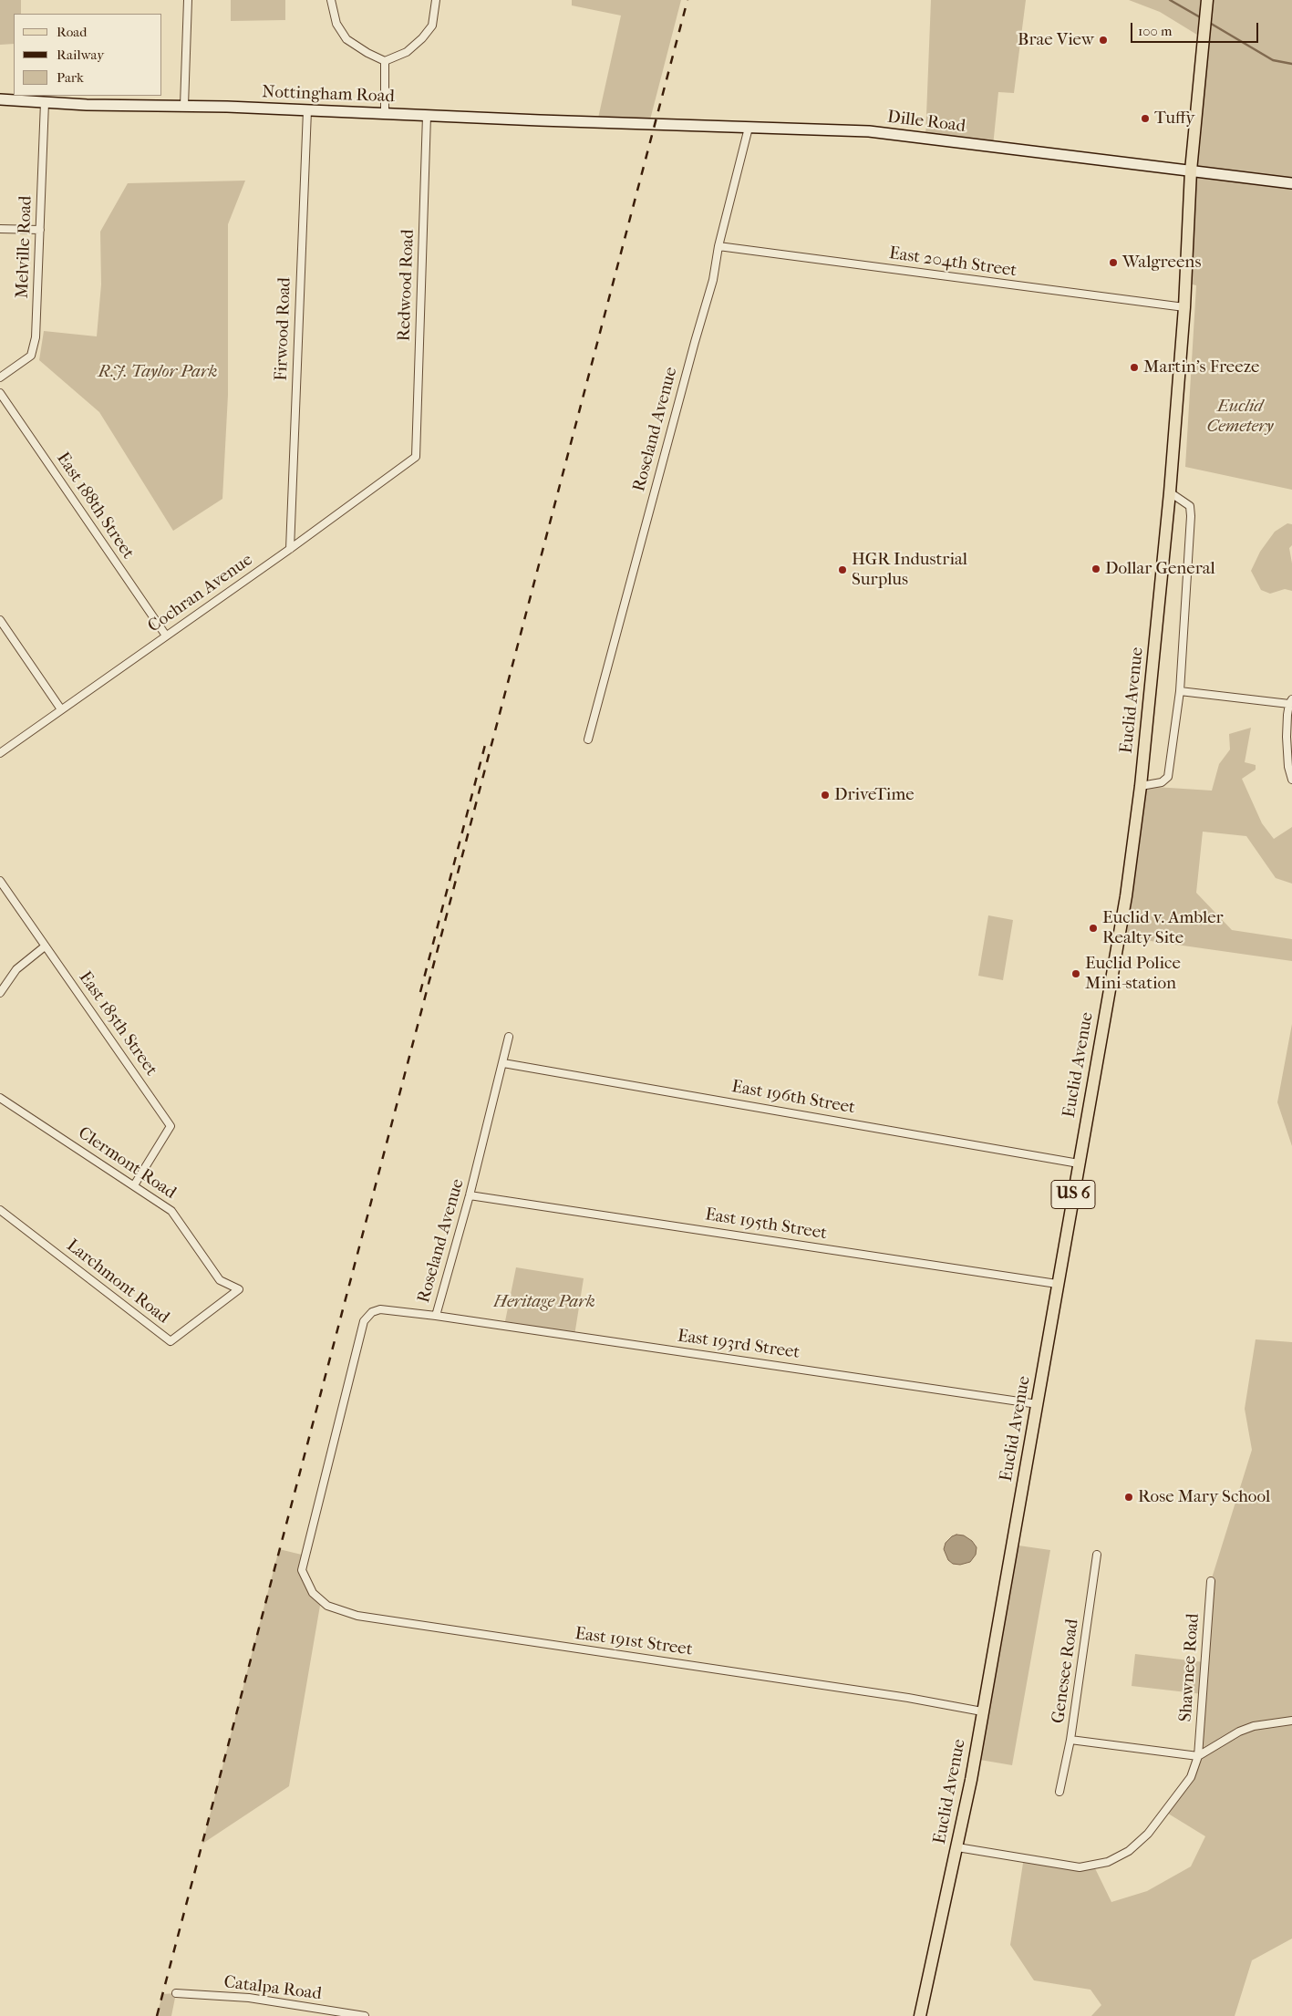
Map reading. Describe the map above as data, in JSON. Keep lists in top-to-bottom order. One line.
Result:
{"streets":{"main road":["Euclid Avenue","US 6"],"street":["Nottingham Road","Dille Road","Melville Road","East 204th Street","Redwood Road","Firwood Road","Roseland Avenue","East 188th Street","Cochran Avenue","East 185th Street","East 196th Street","Clermont Road","East 195th Street","Larchmont Road","East 193rd Street","East 191st Street","Shawnee Road","Genesee Road","Catalpa Road"]},"crossings":[["Nottingham Road","Dille Road"],["Nottingham Road","Melville Road"],["Nottingham Road","Redwood Road"],["Nottingham Road","Firwood Road"],["Dille Road","Roseland Avenue"],["Dille Road","Euclid Avenue"],["East 204th Street","Roseland Avenue"],["East 204th Street","Euclid Avenue"],["Redwood Road","Cochran Avenue"],["Firwood Road","Cochran Avenue"],["Roseland Avenue","East 196th Street"],["Roseland Avenue","East 195th Street"],["Roseland Avenue","East 193rd Street"],["Roseland Avenue","East 191st Street"],["East 188th Street","Cochran Avenue"],["Euclid Avenue","East 196th Street"],["Euclid Avenue","East 195th Street"],["Euclid Avenue","East 193rd Street"],["Euclid Avenue","East 191st Street"],["Euclid Avenue","Shawnee Road"],["East 185th Street","Clermont Road"],["Clermont Road","Larchmont Road"]],"parks":["R.J. Taylor Park","Euclid Cemetery","Heritage Park"],"places":["Brae View","Tuffy","Walgreens","Martin's Freeze","Dollar General","HGR Industrial Surplus","DriveTime","Euclid v. Ambler Realty Site","Euclid Police Mini-station","Rose Mary School"],"legend":["Road","Railway","Park"],"scale_bar":"100 m"}
